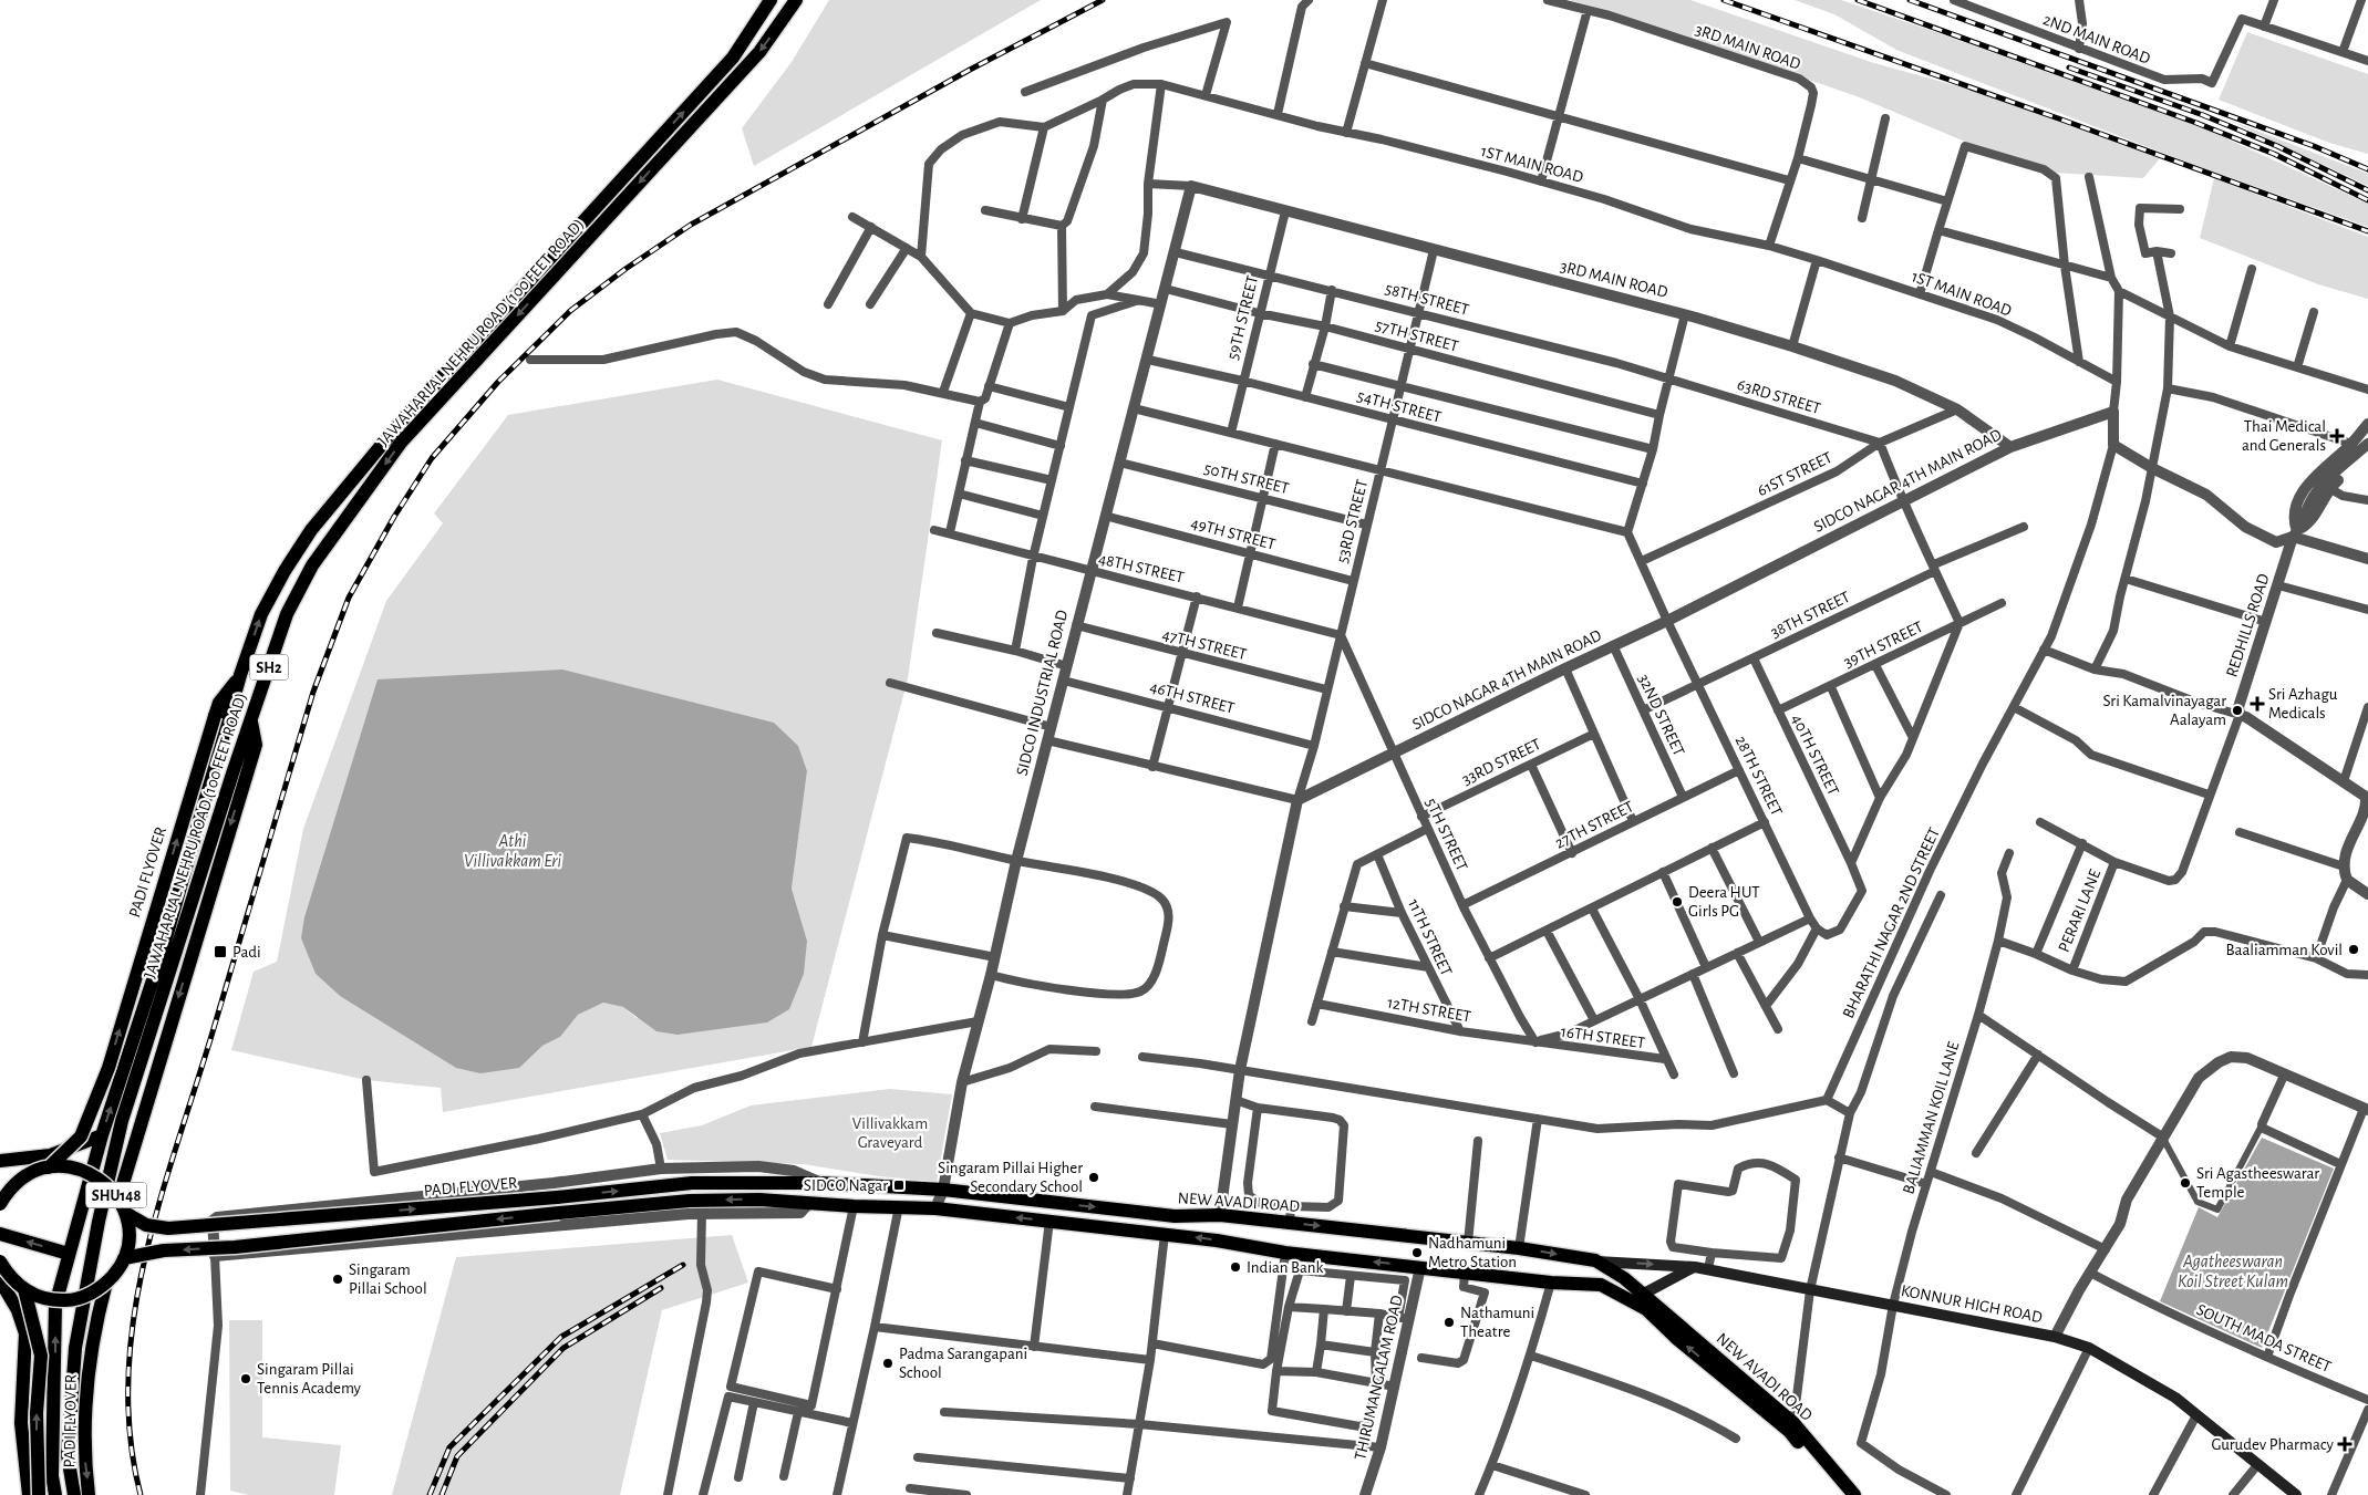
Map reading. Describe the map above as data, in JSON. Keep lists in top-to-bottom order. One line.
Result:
{"streets":{"main road":["JAWAHARLAL NEHRU ROAD (100 FEET ROAD)","SH2","PADI FLYOVER","SHU148","NEW AVADI ROAD","KONNUR HIGH ROAD"],"street":["2ND MAIN ROAD","3RD MAIN ROAD","1ST MAIN ROAD","58TH STREET","59TH STREET","57TH STREET","63RD STREET","54TH STREET","61ST STREET","50TH STREET","SIDCO NAGAR 4TH MAIN ROAD","53RD STREET","49TH STREET","48TH STREET","38TH STREET","REDHILLS ROAD","47TH STREET","39TH STREET","SIDCO INDUSTRIAL ROAD","46TH STREET","32ND STREET","40TH STREET","33RD STREET","28TH STREET","27TH STREET","5TH STREET","PERARI LANE","BHARATHI NAGAR 2ND STREET","11TH STREET","12TH STREET","16TH STREET","BALIAMMAN KOIL LANE","SOUTH MADA STREET","THIRUMANGALAM ROAD"]},"crossings":[["3RD MAIN ROAD","1ST MAIN ROAD"],["3RD MAIN ROAD","59TH STREET"],["3RD MAIN ROAD","61ST STREET"],["3RD MAIN ROAD","SIDCO NAGAR 4TH MAIN ROAD"],["3RD MAIN ROAD","53RD STREET"],["3RD MAIN ROAD","SIDCO INDUSTRIAL ROAD"],["58TH STREET","59TH STREET"],["58TH STREET","63RD STREET"],["58TH STREET","53RD STREET"],["58TH STREET","SIDCO INDUSTRIAL ROAD"],["59TH STREET","57TH STREET"],["59TH STREET","54TH STREET"],["JAWAHARLAL NEHRU ROAD (100 FEET ROAD)","PADI FLYOVER"],["57TH STREET","53RD STREET"],["57TH STREET","SIDCO INDUSTRIAL ROAD"],["63RD STREET","61ST STREET"],["54TH STREET","53RD STREET"],["54TH STREET","SIDCO INDUSTRIAL ROAD"],["61ST STREET","28TH STREET"],["50TH STREET","53RD STREET"],["50TH STREET","SIDCO INDUSTRIAL ROAD"],["SIDCO NAGAR 4TH MAIN ROAD","53RD STREET"],["SIDCO NAGAR 4TH MAIN ROAD","32ND STREET"],["SIDCO NAGAR 4TH MAIN ROAD","28TH STREET"],["SIDCO NAGAR 4TH MAIN ROAD","5TH STREET"],["53RD STREET","49TH STREET"],["53RD STREET","48TH STREET"],["53RD STREET","47TH STREET"],["53RD STREET","46TH STREET"],["53RD STREET","5TH STREET"],["49TH STREET","SIDCO INDUSTRIAL ROAD"],["48TH STREET","SIDCO INDUSTRIAL ROAD"],["48TH STREET","5TH STREET"],["38TH STREET","32ND STREET"],["38TH STREET","40TH STREET"],["38TH STREET","28TH STREET"],["47TH STREET","SIDCO INDUSTRIAL ROAD"],["39TH STREET","40TH STREET"],["SIDCO INDUSTRIAL ROAD","46TH STREET"],["SIDCO INDUSTRIAL ROAD","NEW AVADI ROAD"],["32ND STREET","27TH STREET"],["40TH STREET","28TH STREET"],["33RD STREET","5TH STREET"],["28TH STREET","27TH STREET"],["27TH STREET","5TH STREET"],["5TH STREET","12TH STREET"],["5TH STREET","16TH STREET"],["PADI FLYOVER","NEW AVADI ROAD"],["11TH STREET","12TH STREET"],["12TH STREET","16TH STREET"],["BALIAMMAN KOIL LANE","KONNUR HIGH ROAD"],["NEW AVADI ROAD","KONNUR HIGH ROAD"],["NEW AVADI ROAD","THIRUMANGALAM ROAD"]],"water":["Athi Villivakkam Eri","Agatheeswaran Koil Street Kulam"],"parks":["Villivakkam Graveyard"],"places":{"health":["Thai Medical and Generals","Sri Azhagu Medicals","Gurudev Pharmacy"],"other":["Sri Kamalvinayagar Aalayam","Deera HUT Girls PG","Baaliamman Kovil","Singaram Pillai Higher Secondary School","Sri Agastheeswarar Temple","Nadhamuni Metro Station","Indian Bank","Singaram Pillai School","Nathamuni Theatre","Padma Sarangapani School","Singaram Pillai Tennis Academy"],"transit":["Padi","SIDCO Nagar"]}}
